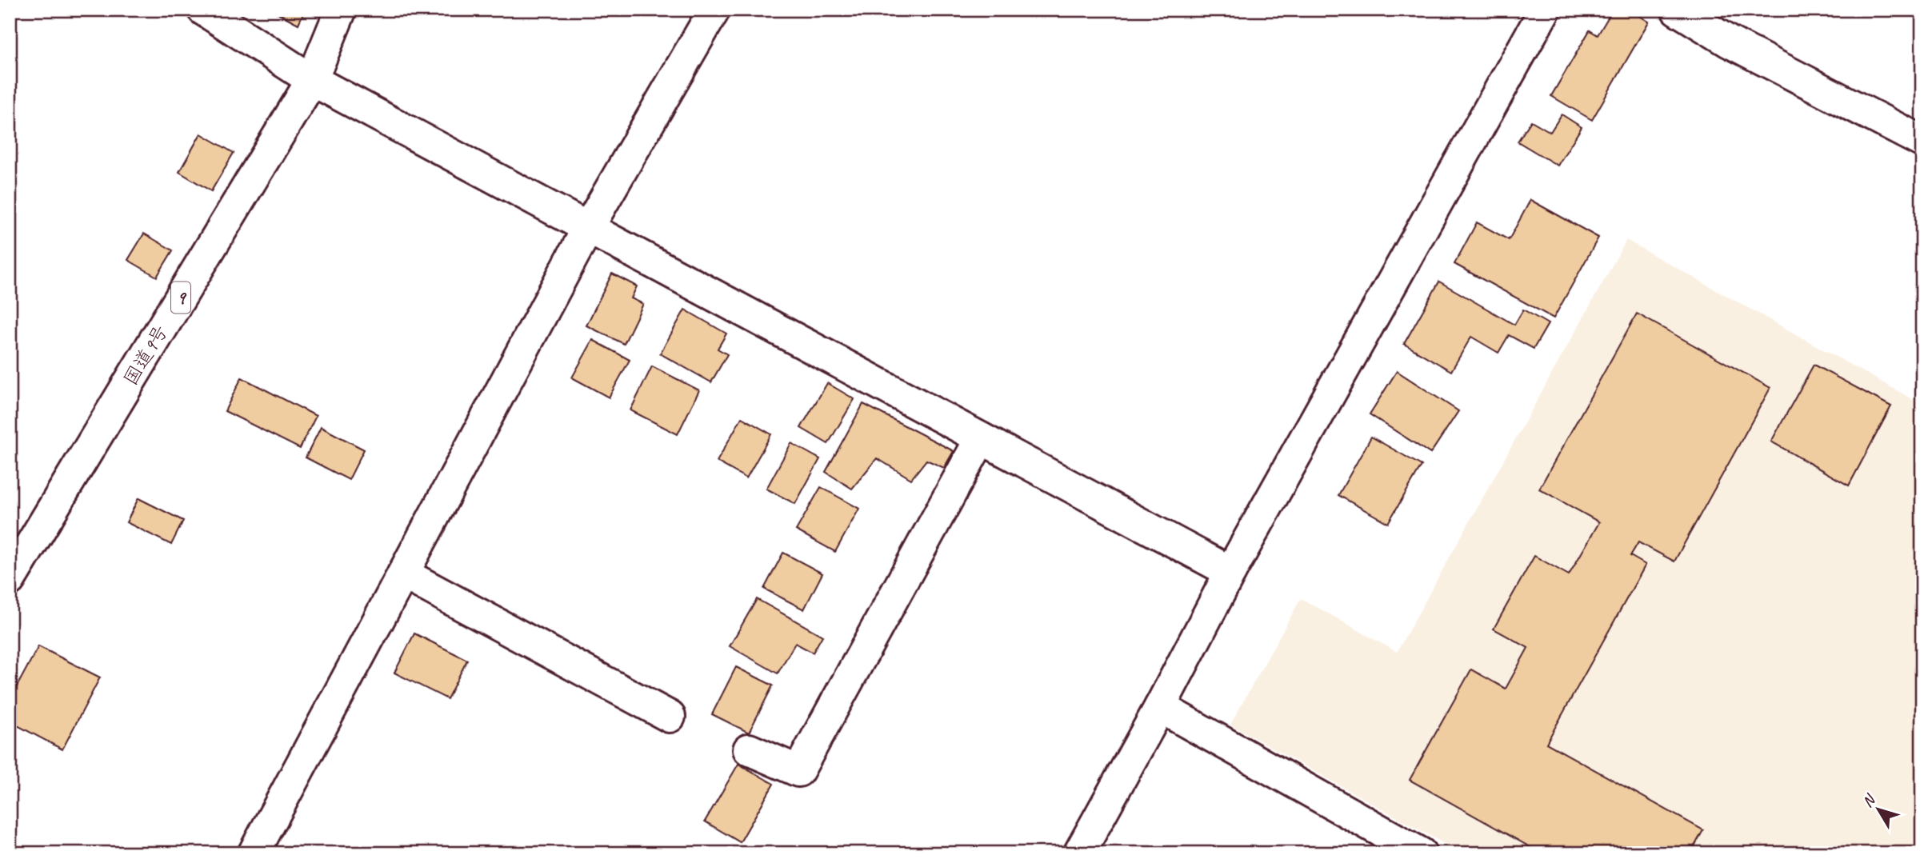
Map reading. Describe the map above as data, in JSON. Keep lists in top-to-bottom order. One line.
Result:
{"streets":{"main road":["9","国道9号"]},"north":"top left"}
